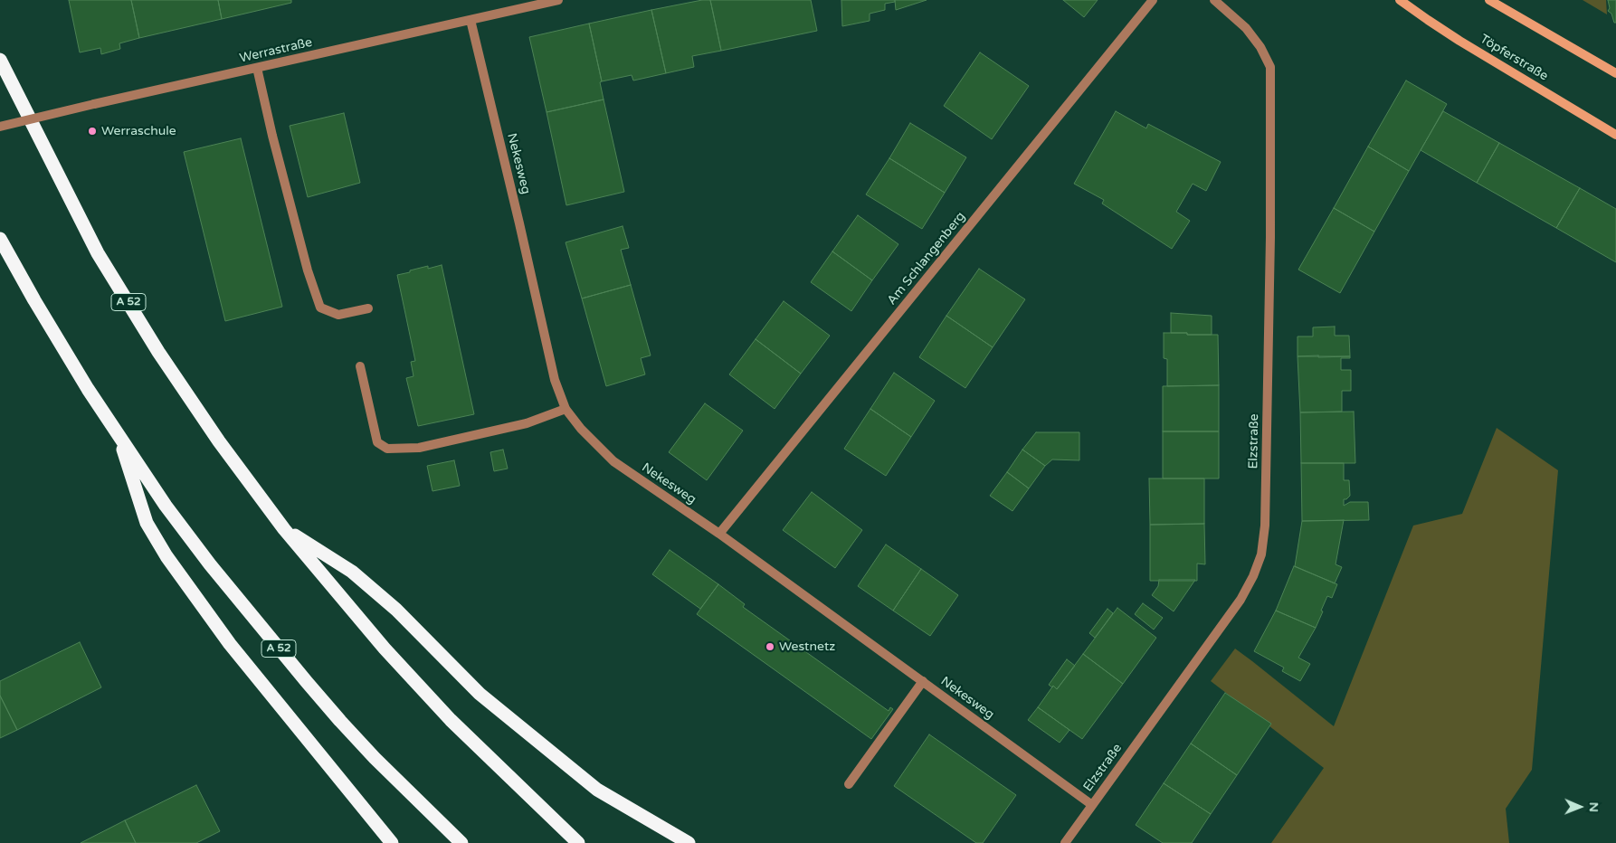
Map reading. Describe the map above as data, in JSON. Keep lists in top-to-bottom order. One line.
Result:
{"streets":{"highway":["A 52"],"main road":["Töpferstraße"],"street":["Werrastraße","Nekesweg","Am Schlangenberg","Elzstraße"]},"crossings":[["Werrastraße","Nekesweg"],["Nekesweg","Am Schlangenberg"],["Nekesweg","Elzstraße"]],"places":["Werraschule","Westnetz"],"north":"right"}
